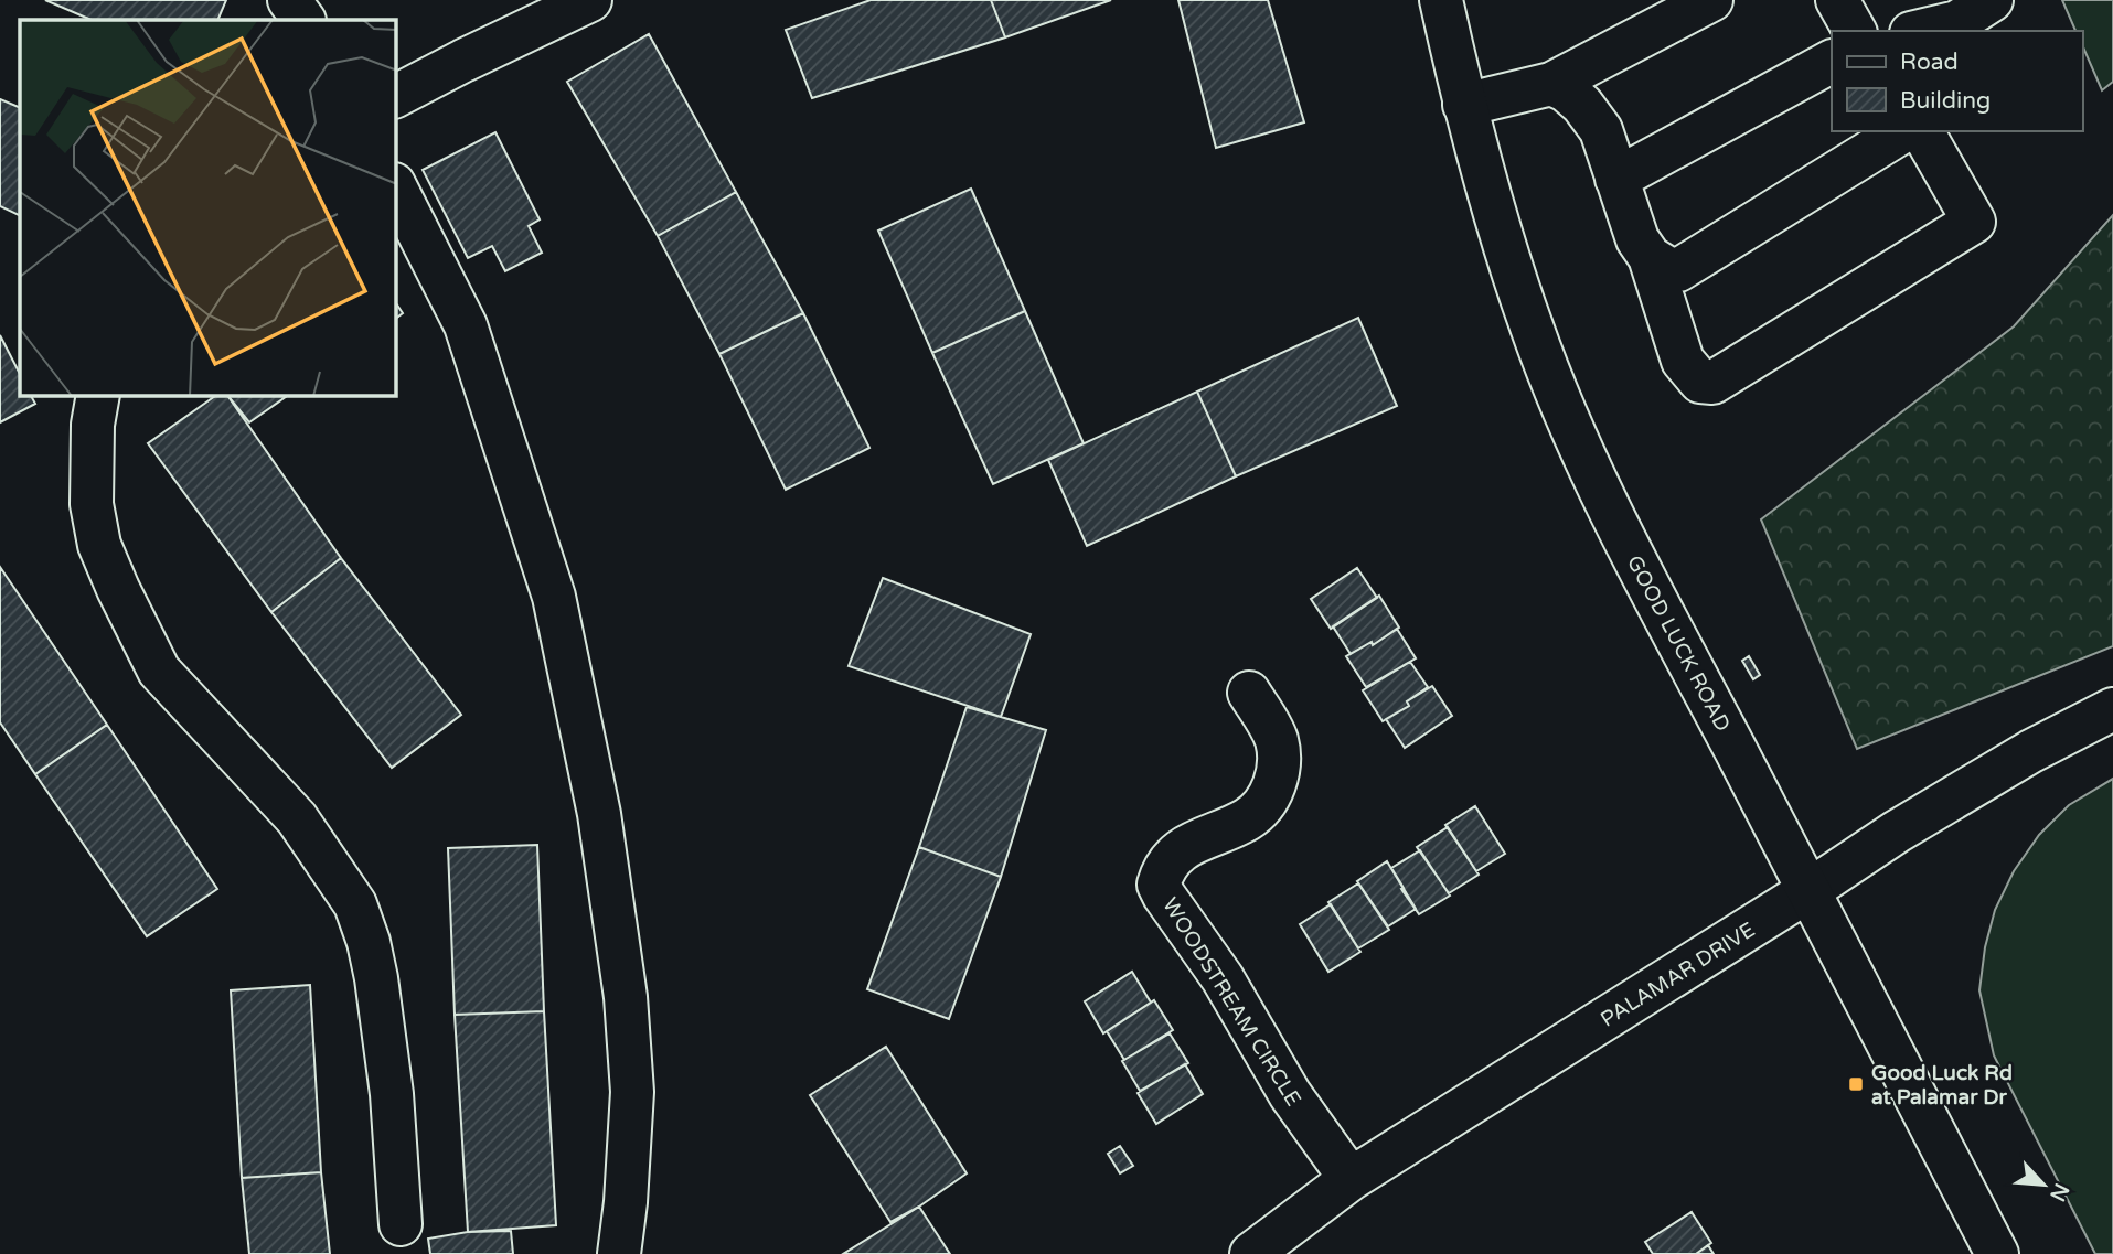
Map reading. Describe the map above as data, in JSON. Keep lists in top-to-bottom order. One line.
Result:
{"streets":{"street":["GOOD LUCK ROAD","PALAMAR DRIVE","WOODSTREAM CIRCLE"]},"crossings":[["GOOD LUCK ROAD","PALAMAR DRIVE"],["PALAMAR DRIVE","WOODSTREAM CIRCLE"]],"places":{"transit":["Good Luck Rd at Palamar Dr"]},"legend":["Road","Building"],"north":"bottom right"}
